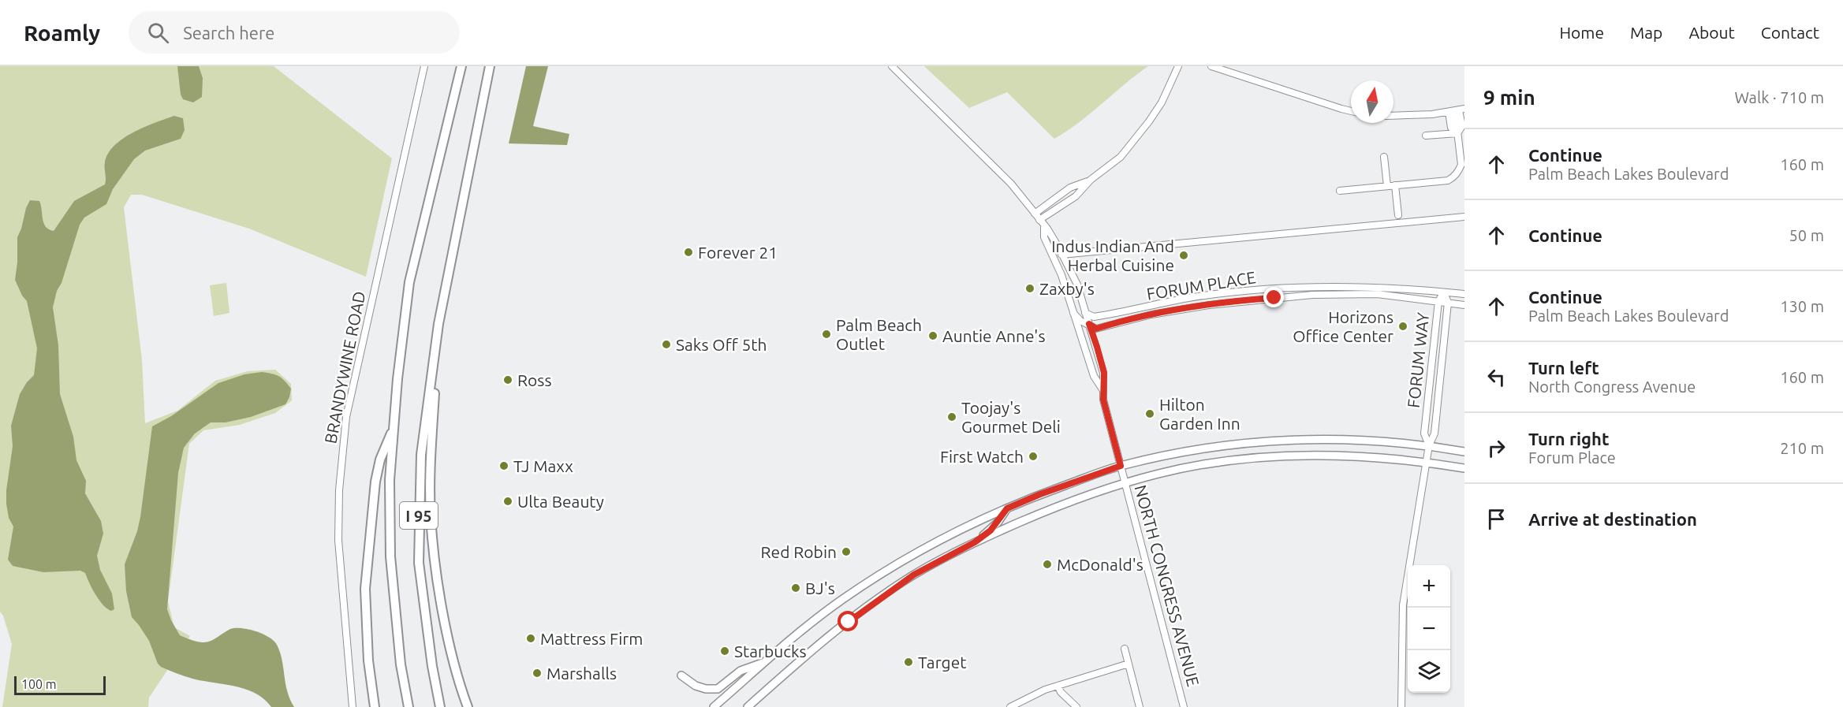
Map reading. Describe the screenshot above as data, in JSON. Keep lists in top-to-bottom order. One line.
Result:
{"streets":{"highway":["I 95"],"street":["FORUM PLACE","FORUM WAY","BRANDYWINE ROAD","NORTH CONGRESS AVENUE"]},"crossings":[["FORUM PLACE","FORUM WAY"],["FORUM PLACE","NORTH CONGRESS AVENUE"]],"places":["Forever 21","Indus Indian And Herbal Cuisine","Zaxby's","Horizons Office Center","Palm Beach Outlet","Auntie Anne's","Saks Off 5th","Ross","Hilton Garden Inn","Toojay's Gourmet Deli","First Watch","TJ Maxx","Ulta Beauty","Red Robin","McDonald's","BJ's","Mattress Firm","Starbucks","Target","Marshalls"],"scale_bar":"100 m","north":"top","page":{"header":"Roamly","search":"Search here","nav":["Home","Map","About","Contact"],"heading":["9 min","Walk · 710 m"],"list":[["Continue","Palm Beach Lakes Boulevard","160 m"],["Continue","50 m"],["Continue","Palm Beach Lakes Boulevard","130 m"],["Turn left","North Congress Avenue","160 m"],["Turn right","Forum Place","210 m"],"Arrive at destination"],"map_buttons":["+","−"],"scale":"100 m"}}
